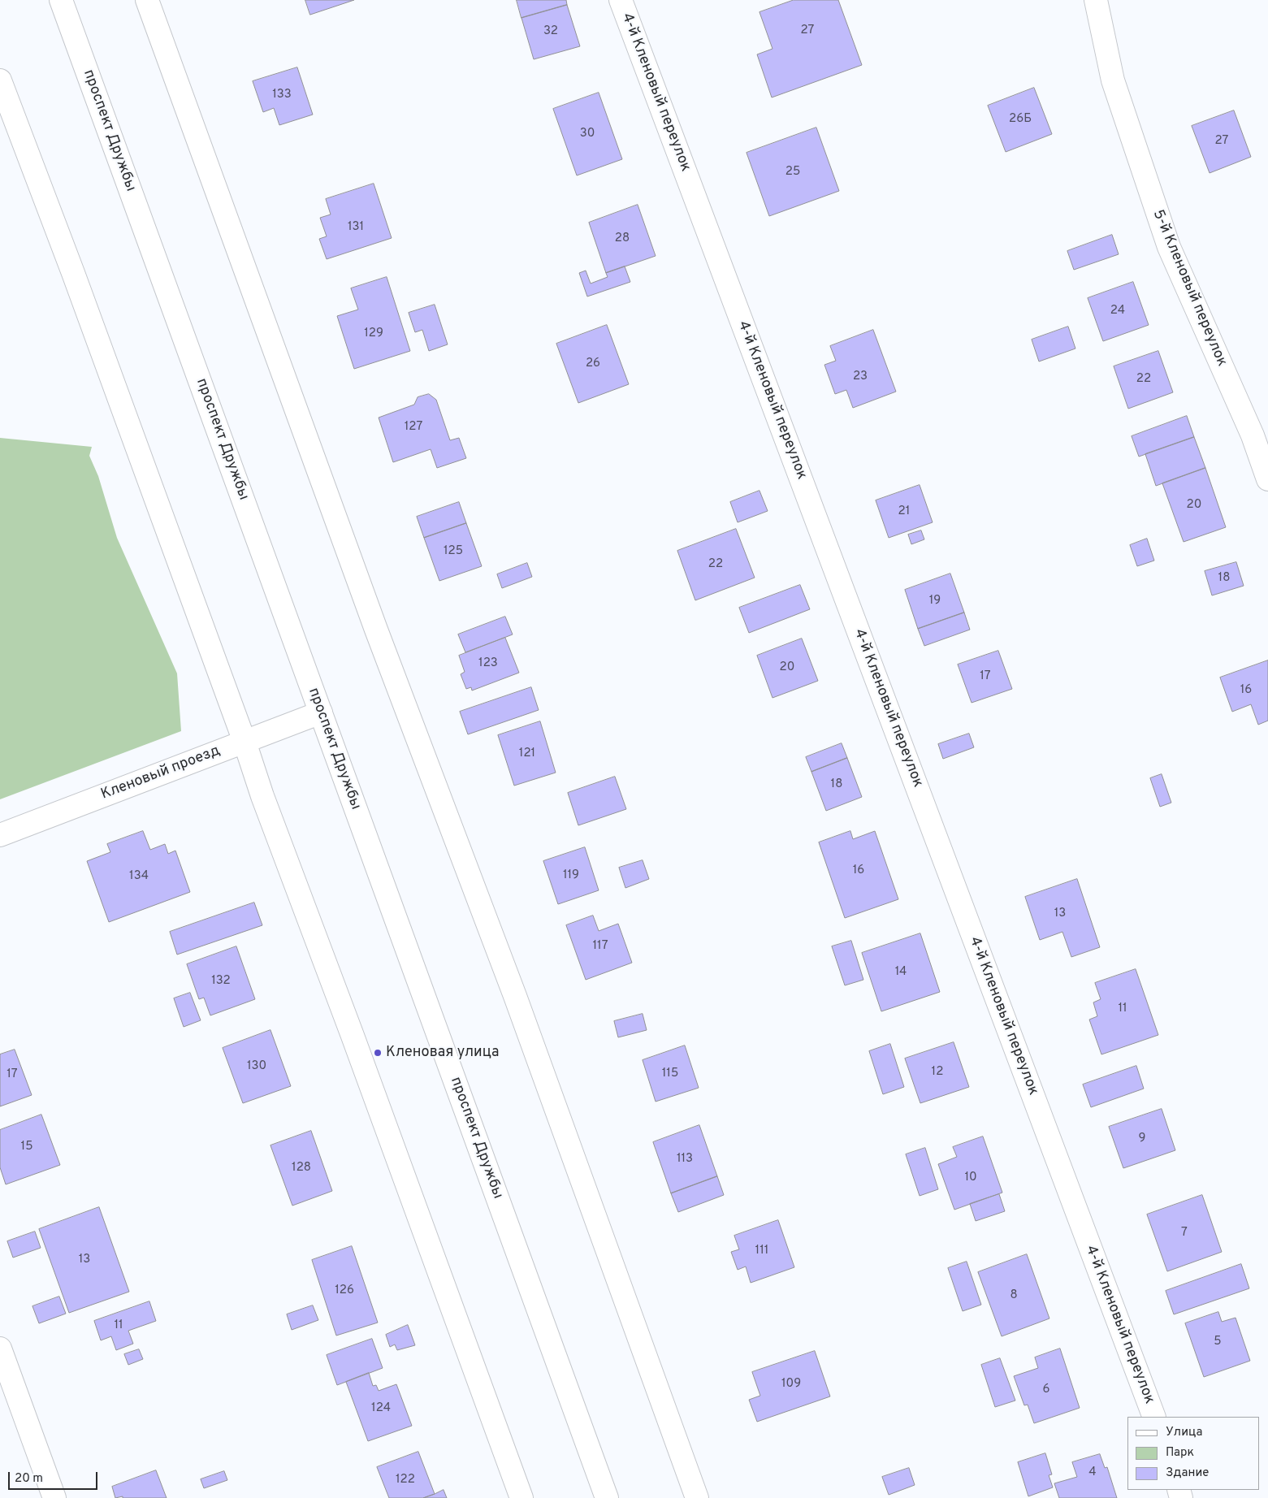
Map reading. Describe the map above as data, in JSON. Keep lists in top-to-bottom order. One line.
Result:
{"streets":{"street":["4-й Кленовый переулок","проспект Дружбы","5-й Кленовый переулок","Кленовый проезд"]},"crossings":[["проспект Дружбы","Кленовый проезд"]],"places":["Кленовая улица"],"house_numbers":["27","32","133","26Б","30","27","25","131","28","24","129","26","23","22","127","20","21","125","22","18","19","123","20","17","16","121","18","16","119","134","13","117","14","132","11","130","12","115","17","9","15","113","128","10","7","111","13","126","8","11","5","109","6","124","4","122"],"legend":["Улица","Парк","Здание"],"scale_bar":"20 m"}
